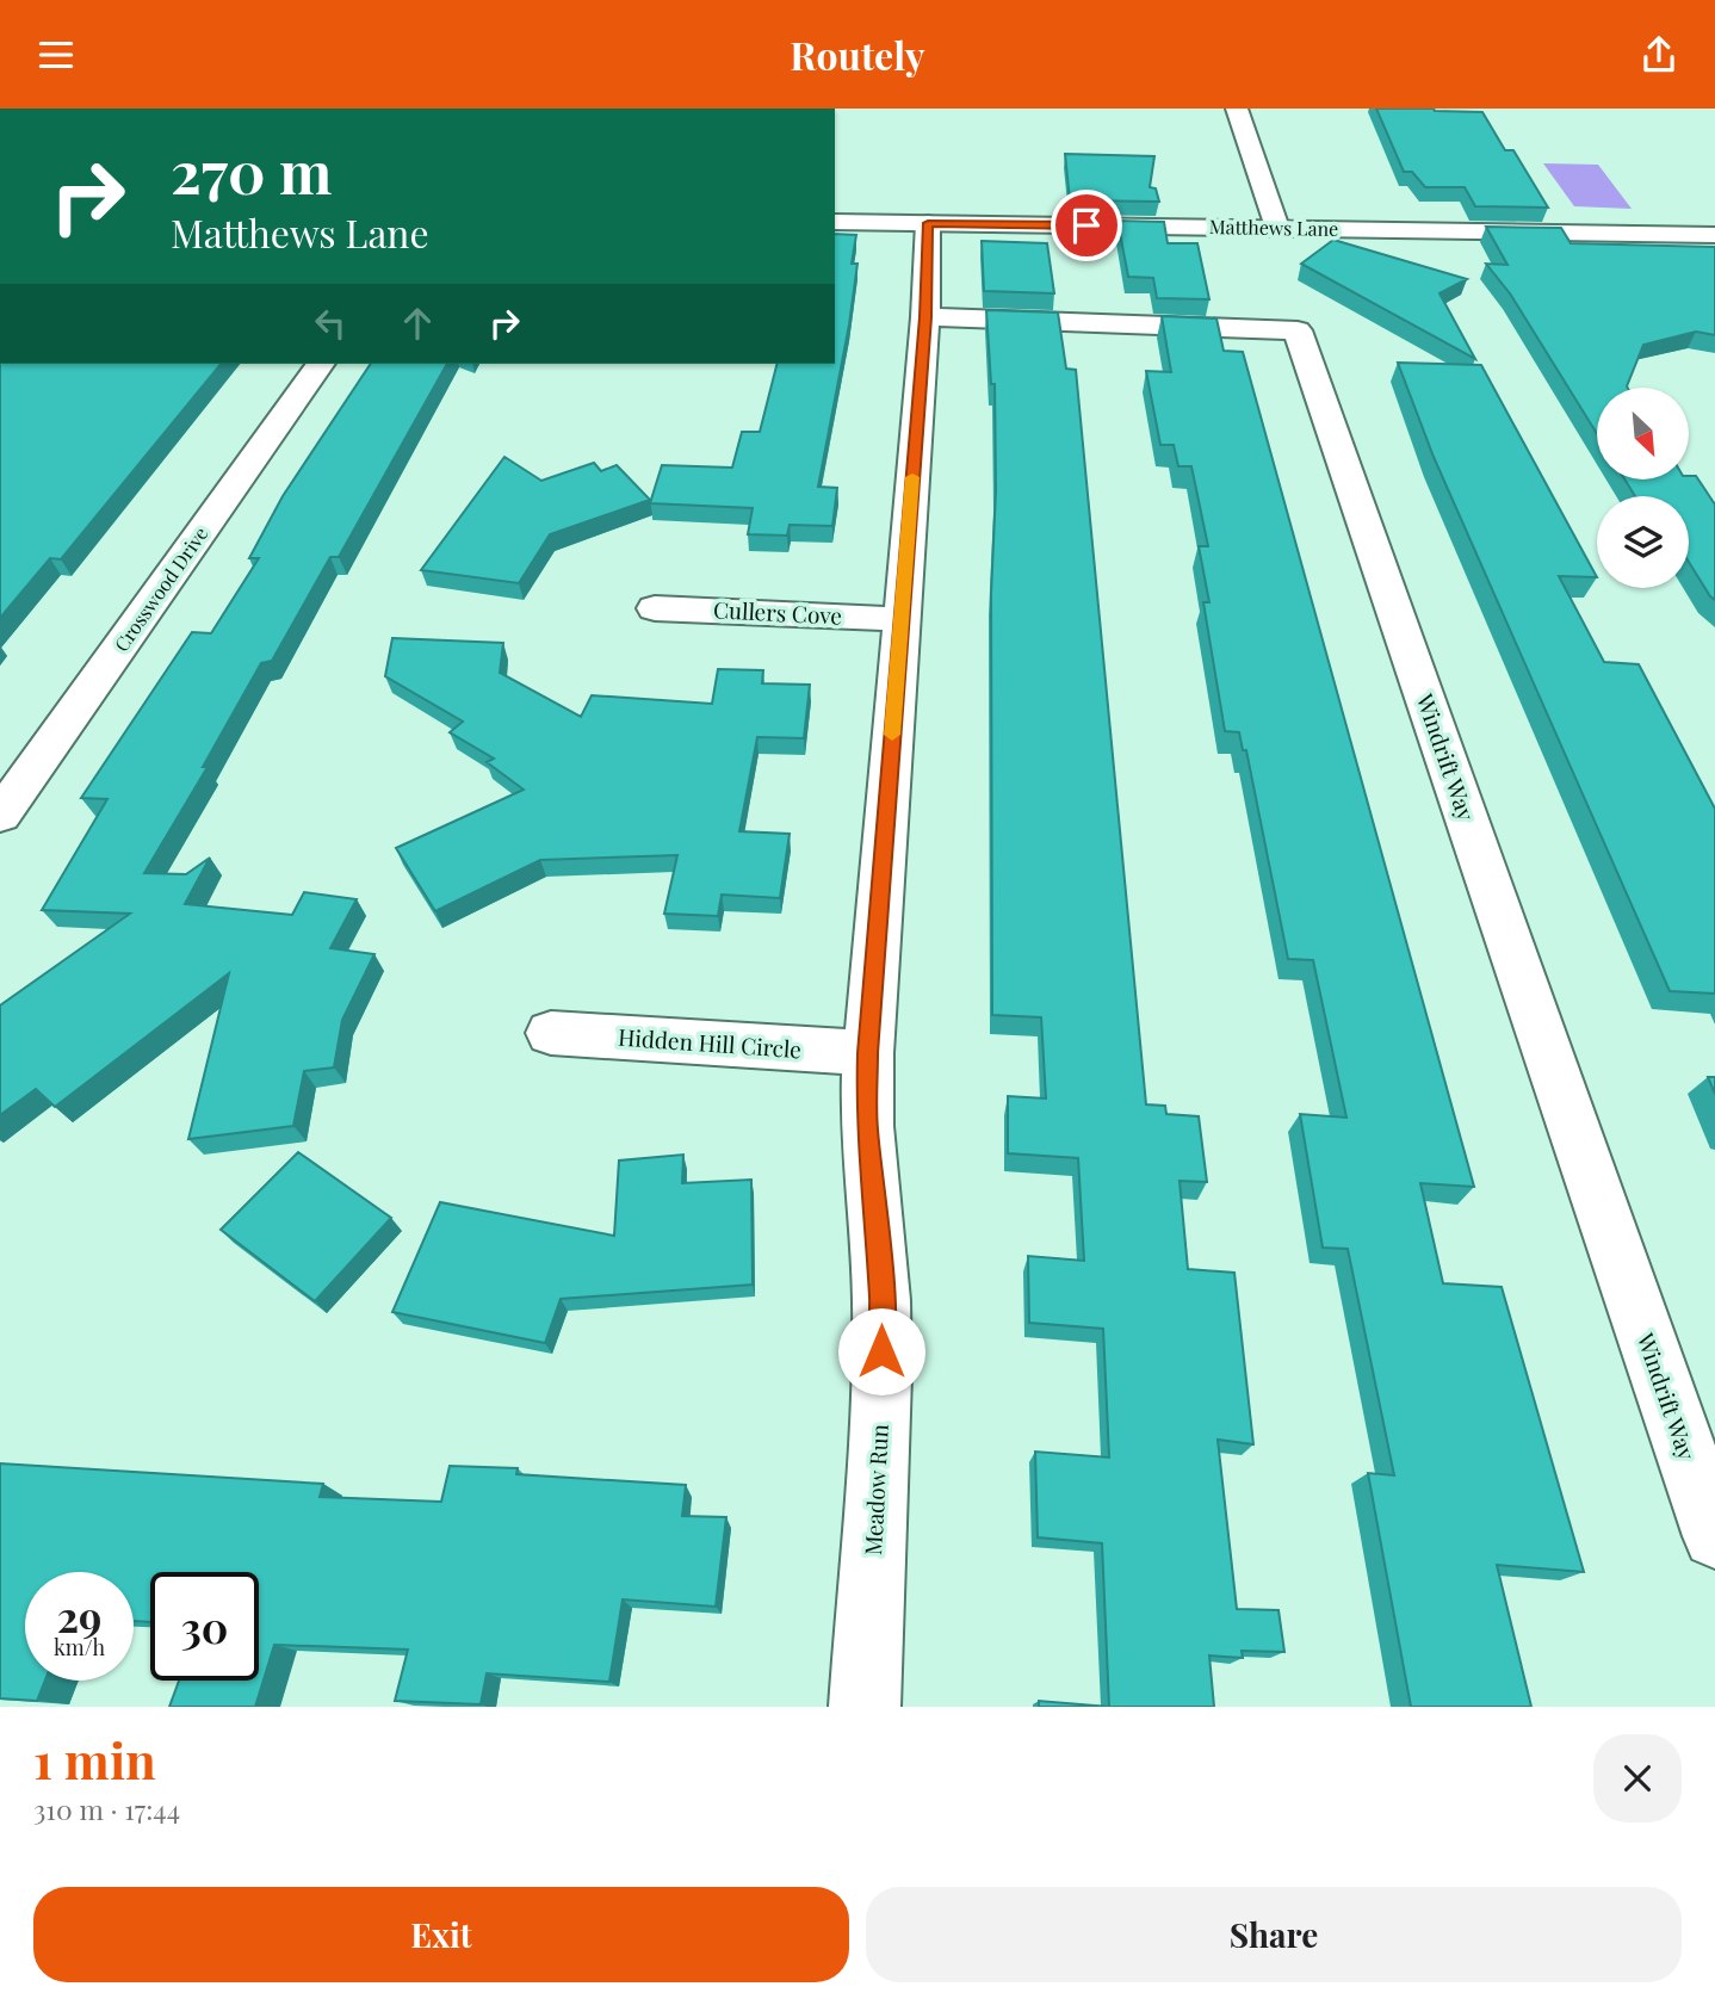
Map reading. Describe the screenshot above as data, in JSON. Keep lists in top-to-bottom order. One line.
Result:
{"streets":{"street":["Matthews Lane","Crosswood Drive","Cullers Cove","Windrift Way","Hidden Hill Circle","Meadow Run"]},"crossings":[["Matthews Lane","Meadow Run"],["Cullers Cove","Meadow Run"],["Windrift Way","Meadow Run"],["Hidden Hill Circle","Meadow Run"]],"north":"bottom right","page":{"header":"Routely","turn":["270 m","Matthews Lane"],"speed":"29 km/h","limit":"30","heading":["1 min","310 m · 17:44"],"buttons":["Exit","Share"]}}
